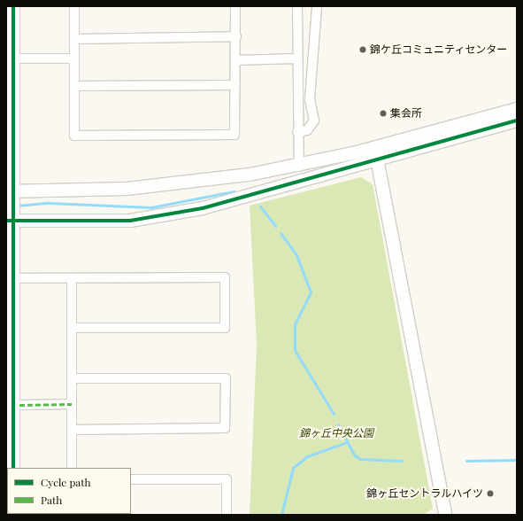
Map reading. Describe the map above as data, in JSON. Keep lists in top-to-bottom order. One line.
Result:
{"parks":["錦ヶ丘中央公園"],"places":["錦ケ丘コミュニティセンター","集会所","錦ヶ丘セントラルハイツ"],"legend":["Cycle path","Path"]}
